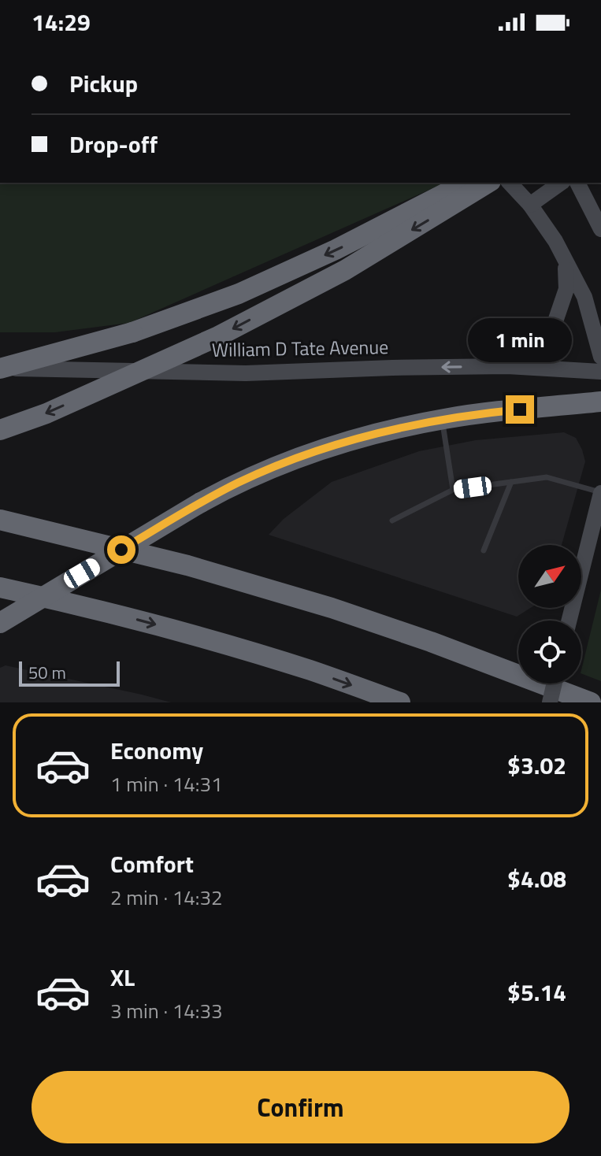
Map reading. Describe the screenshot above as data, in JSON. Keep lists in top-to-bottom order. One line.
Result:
{"streets":{"main road":["William D Tate Avenue"]},"one_way":["William D Tate Avenue"],"scale_bar":"50 m","north":"top right","page":{"status":"14:29","banner":["Pickup","Drop-off"],"bubble":"1 min","scale":"50 m","list":[{"name":"Economy","note":"1 min · 14:31","value":"$3.02"},{"name":"Comfort","note":"2 min · 14:32","value":"$4.08"},{"name":"XL","note":"3 min · 14:33","value":"$5.14"}],"buttons":"Confirm"}}
